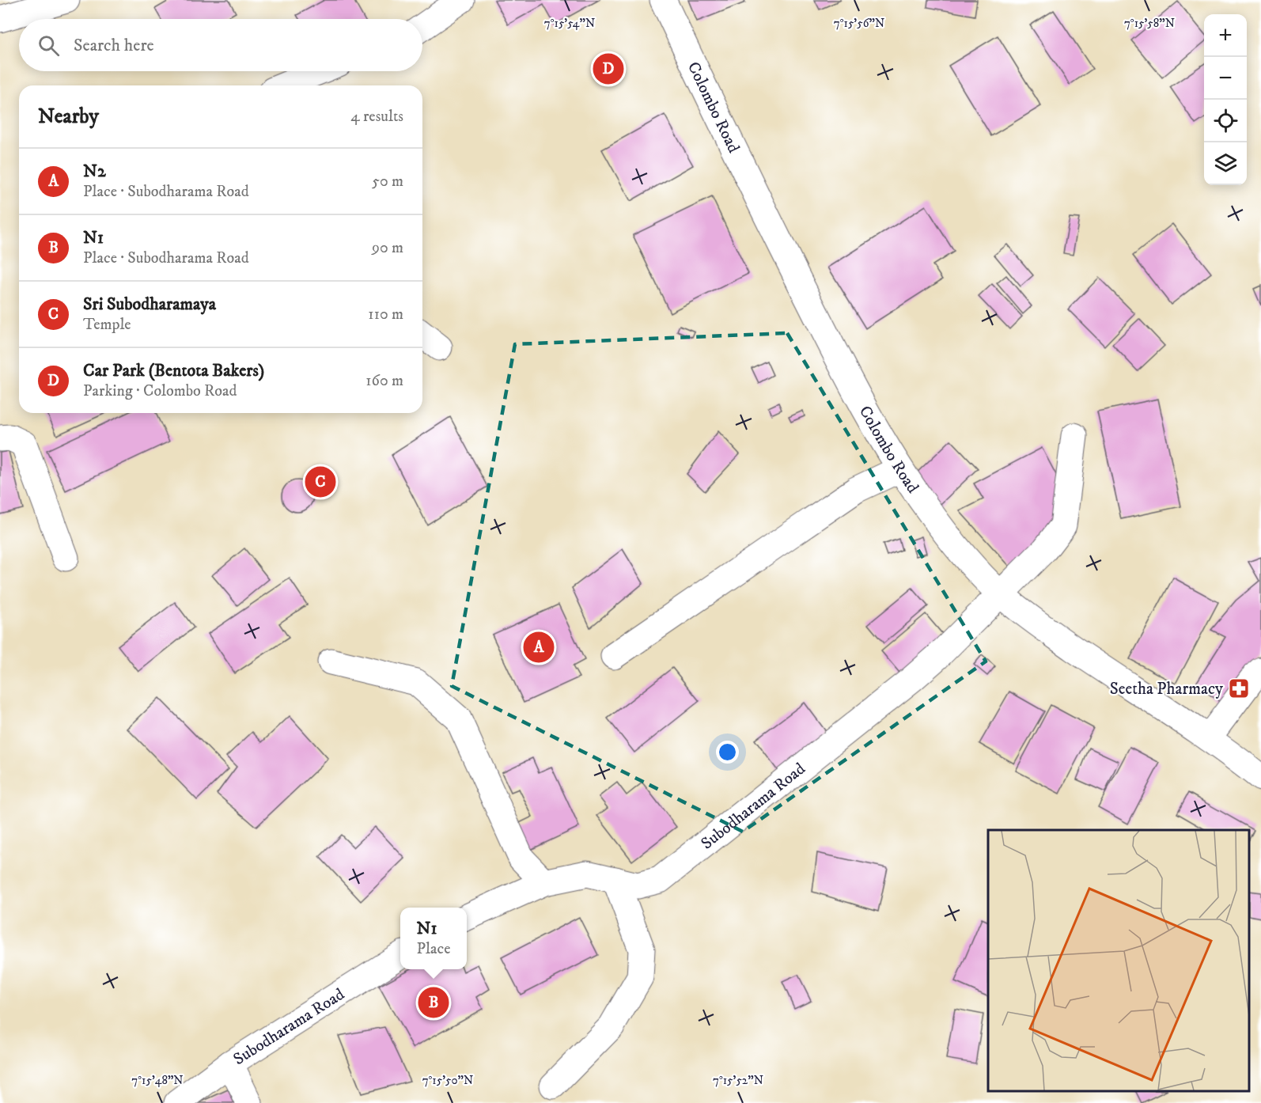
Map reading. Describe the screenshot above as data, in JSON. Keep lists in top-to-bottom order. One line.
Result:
{"streets":{"main road":["Colombo Road","Subodharama Road"]},"crossings":[["Colombo Road","Subodharama Road"]],"places":{"pharmacy":["Seetha Pharmacy"]},"page":{"map_buttons":["+","−"],"search":"Search here","pins":["D","C","A","B"],"heading":["Nearby","4 results"],"list":[{"mark":"A","name":"N2","note":"Place · Subodharama Road","value":"50 m"},{"mark":"B","name":"N1","note":"Place · Subodharama Road","value":"90 m"},{"mark":"C","name":"Sri Subodharamaya","note":"Temple","value":"110 m"},{"mark":"D","name":"Car Park (Bentota Bakers)","note":"Parking · Colombo Road","value":"160 m"}],"popup":["N1","Place"]},"coordinates":["7°15'54\"N","7°15'56\"N","7°15'58\"N","7°15'48\"N","7°15'50\"N","7°15'52\"N"]}
